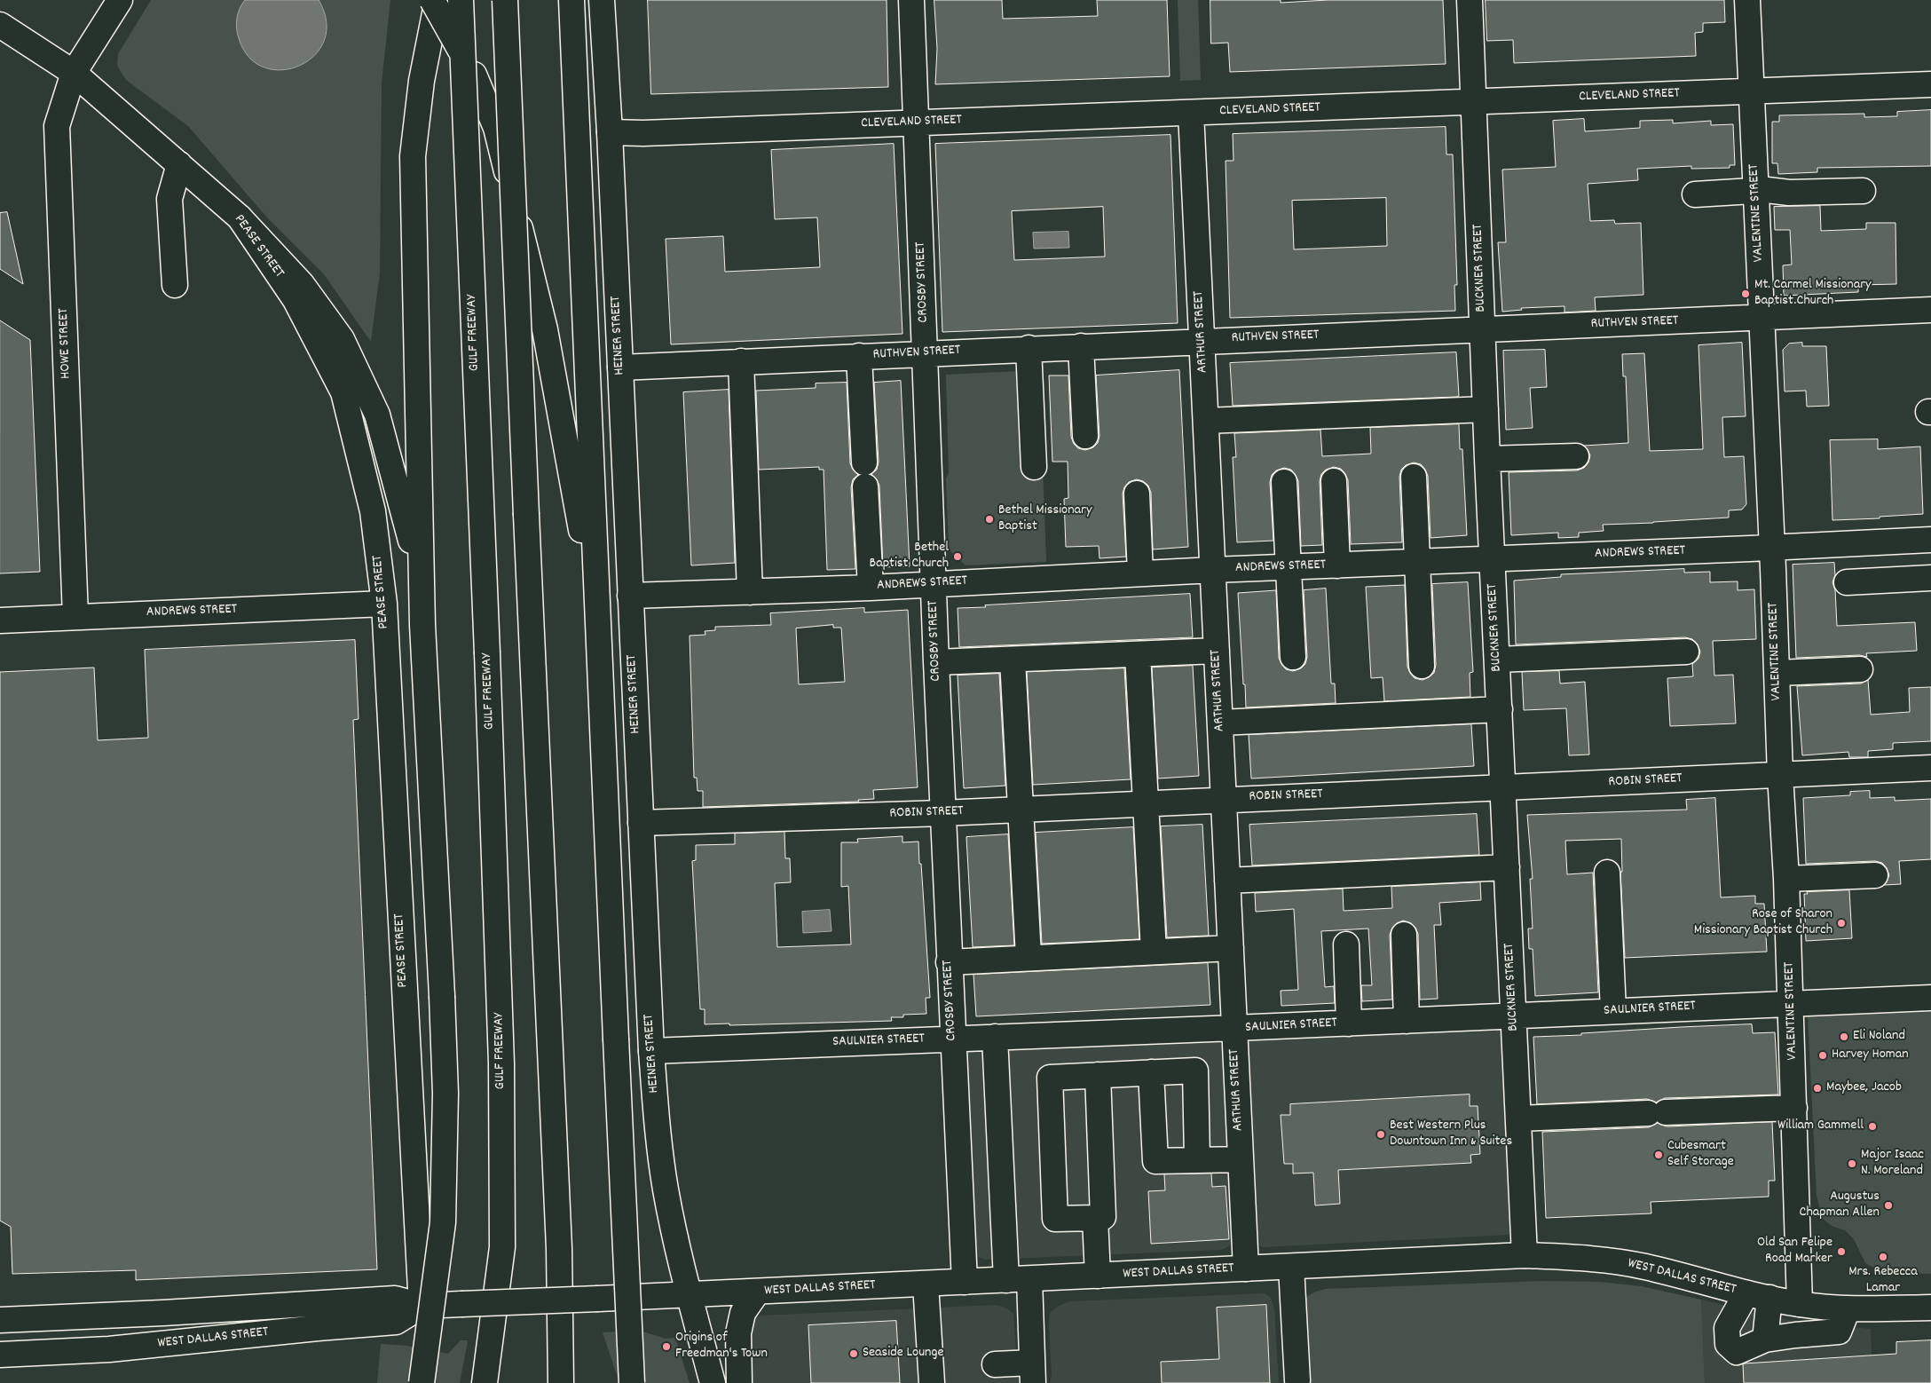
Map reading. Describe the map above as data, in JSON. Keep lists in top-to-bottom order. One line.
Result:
{"streets":{"main road":["CLEVELAND STREET","VALENTINE STREET","PEASE STREET","BUCKNER STREET","CROSBY STREET","RUTHVEN STREET","ARTHUR STREET","GULF FREEWAY","HEINER STREET","HOWE STREET","ANDREWS STREET","ROBIN STREET","SAULNIER STREET","WEST DALLAS STREET"]},"crossings":[["CLEVELAND STREET","VALENTINE STREET"],["CLEVELAND STREET","BUCKNER STREET"],["CLEVELAND STREET","CROSBY STREET"],["CLEVELAND STREET","ARTHUR STREET"],["CLEVELAND STREET","HEINER STREET"],["VALENTINE STREET","RUTHVEN STREET"],["VALENTINE STREET","ANDREWS STREET"],["VALENTINE STREET","ROBIN STREET"],["VALENTINE STREET","SAULNIER STREET"],["VALENTINE STREET","WEST DALLAS STREET"],["PEASE STREET","HOWE STREET"],["PEASE STREET","ANDREWS STREET"],["PEASE STREET","WEST DALLAS STREET"],["BUCKNER STREET","RUTHVEN STREET"],["BUCKNER STREET","ANDREWS STREET"],["BUCKNER STREET","ROBIN STREET"],["BUCKNER STREET","SAULNIER STREET"],["BUCKNER STREET","WEST DALLAS STREET"],["CROSBY STREET","RUTHVEN STREET"],["CROSBY STREET","ANDREWS STREET"],["CROSBY STREET","ROBIN STREET"],["CROSBY STREET","SAULNIER STREET"],["CROSBY STREET","WEST DALLAS STREET"],["RUTHVEN STREET","ARTHUR STREET"],["RUTHVEN STREET","HEINER STREET"],["ARTHUR STREET","ANDREWS STREET"],["ARTHUR STREET","ROBIN STREET"],["ARTHUR STREET","SAULNIER STREET"],["ARTHUR STREET","WEST DALLAS STREET"],["HEINER STREET","ANDREWS STREET"],["HEINER STREET","ROBIN STREET"],["HEINER STREET","SAULNIER STREET"],["HEINER STREET","WEST DALLAS STREET"],["HOWE STREET","ANDREWS STREET"]],"places":["Mt. Carmel Missionary Baptist Church","Bethel Missionary Baptist","Bethel Baptist Church","Rose of Sharon Missionary Baptist Church","Eli Noland","Harvey Homan","Maybee, Jacob","William Gammell","Best Western Plus Downtown Inn & Suites","Cubesmart Self Storage","Major Isaac N. Moreland","Augustus Chapman Allen","Old San Felipe Road Marker","Mrs. Rebecca Lamar","Origins of Freedman's Town","Seaside Lounge"]}
